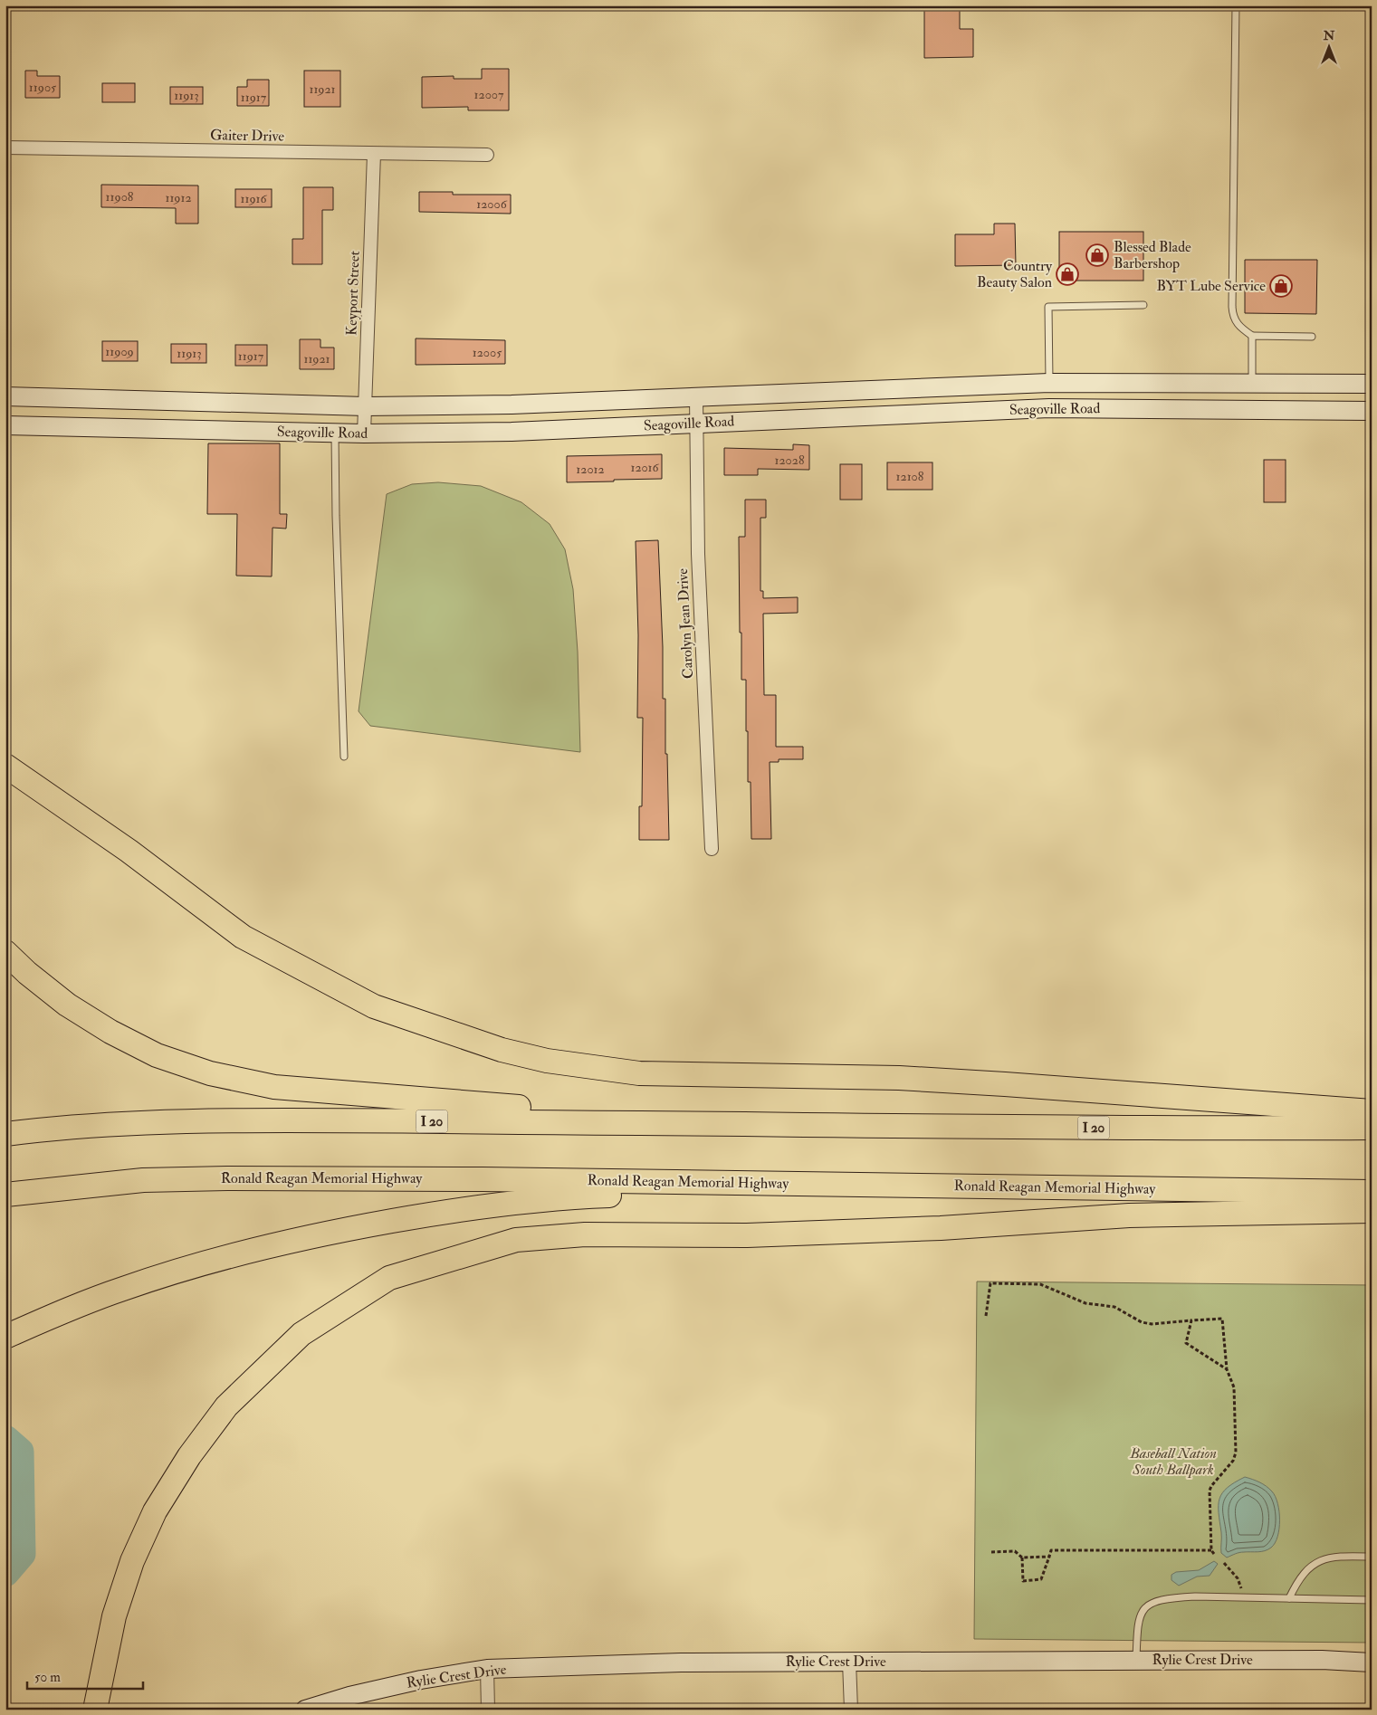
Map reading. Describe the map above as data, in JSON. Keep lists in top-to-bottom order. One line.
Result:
{"streets":{"highway":["I 20","Ronald Reagan Memorial Highway"],"main road":["Seagoville Road","Rylie Crest Drive"],"street":["Gaiter Drive","Keyport Street","Carolyn Jean Drive"]},"crossings":[["Gaiter Drive","Keyport Street"],["Keyport Street","Seagoville Road"],["Seagoville Road","Carolyn Jean Drive"]],"parks":["Baseball Nation South Ballpark"],"places":{"shop":["Blessed Blade Barbershop","Country Beauty Salon","BYT Lube Service"]},"house_numbers":["11905","11921","12007","11913","11917","11908","11912","11916","12006","11909","12005","11913","11917","11921","12028","12016","12012","12108"],"scale_bar":"50 m","north":"top"}
